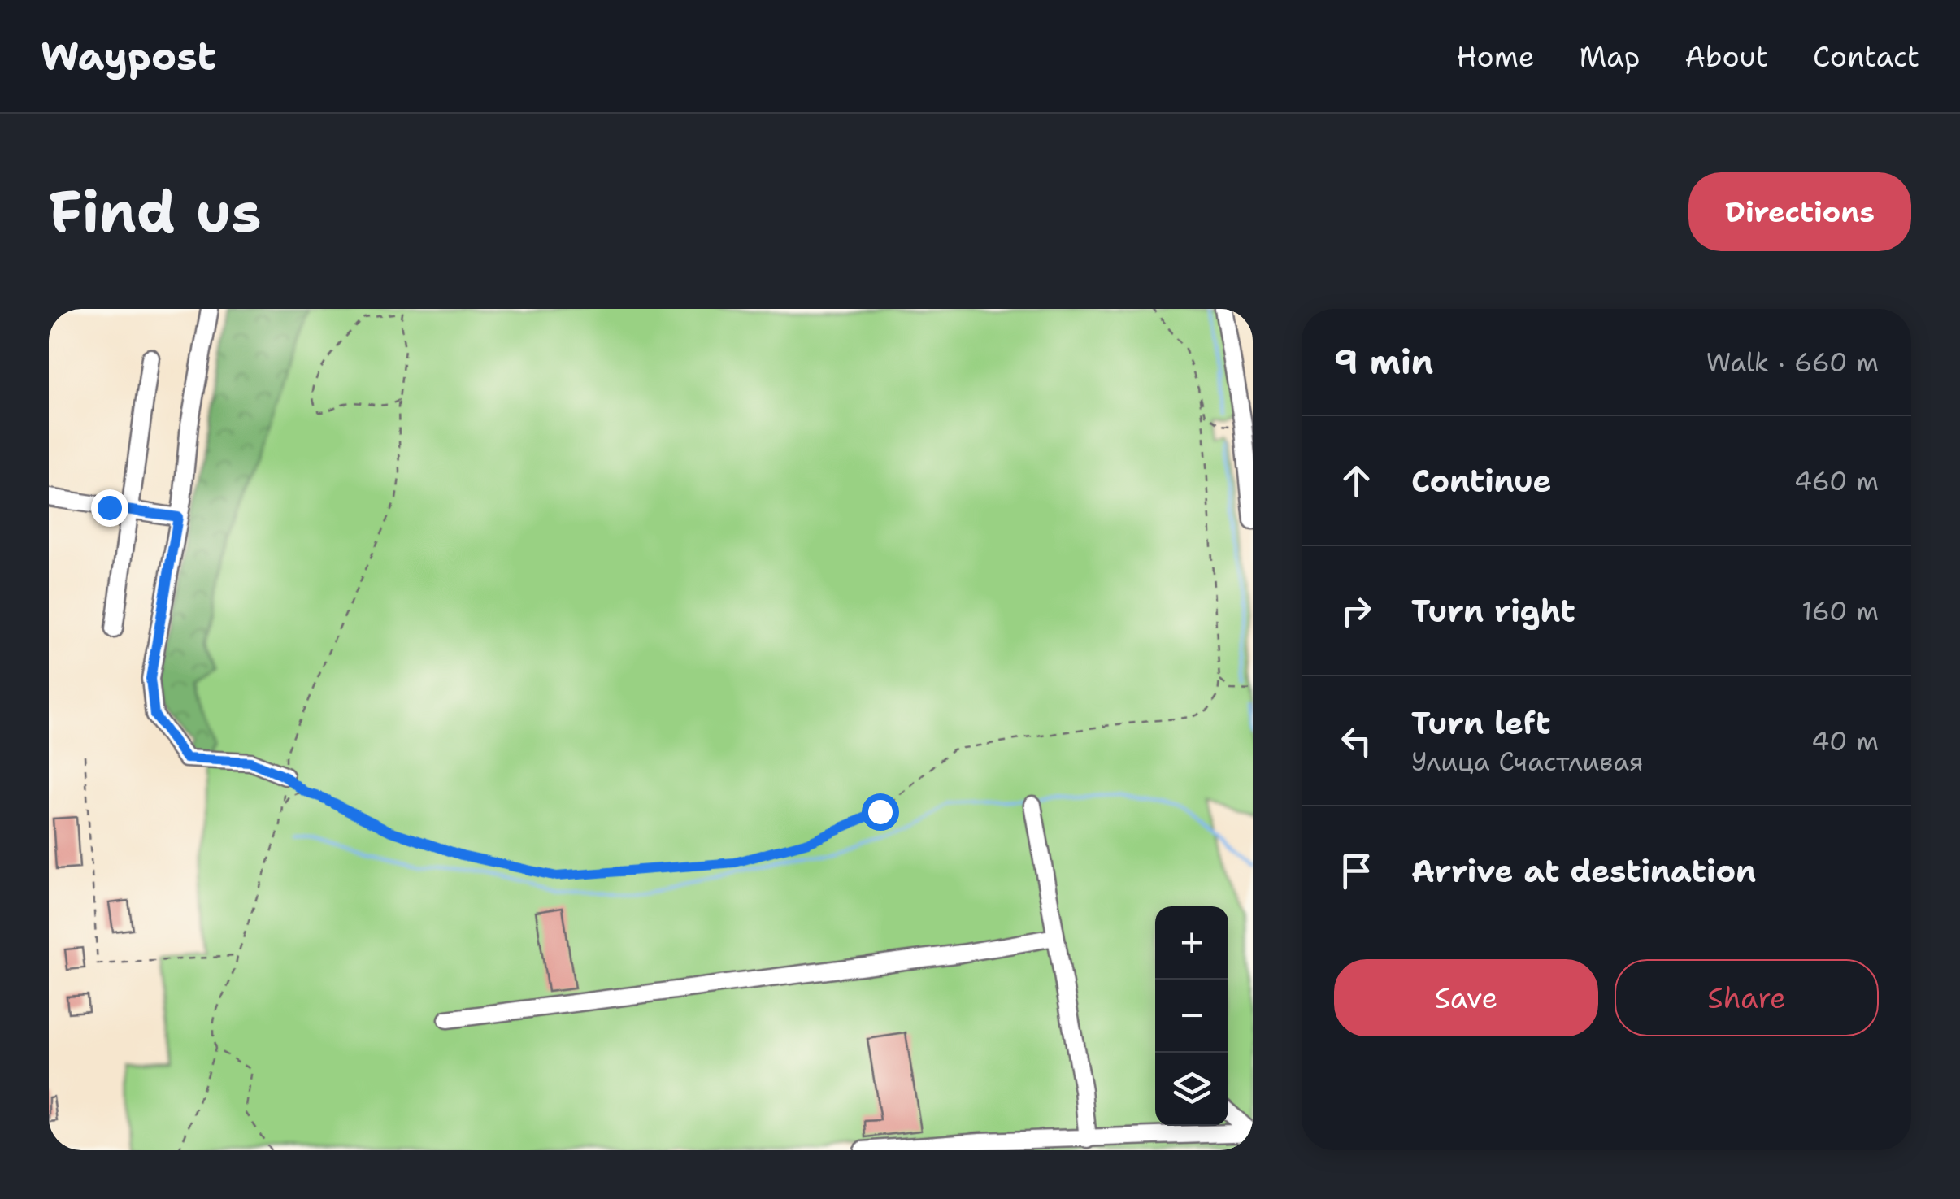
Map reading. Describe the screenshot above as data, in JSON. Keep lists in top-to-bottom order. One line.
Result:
{"page":{"header":"Waypost","nav":["Home","Map","About","Contact"],"buttons":["Directions",["Save","Share"]],"title":"Find us","heading":["9 min","Walk · 660 m"],"list":[["Continue","460 m"],["Turn right","160 m"],["Turn left","Улица Счастливая","40 m"],"Arrive at destination"],"map_buttons":["+","−"]}}
